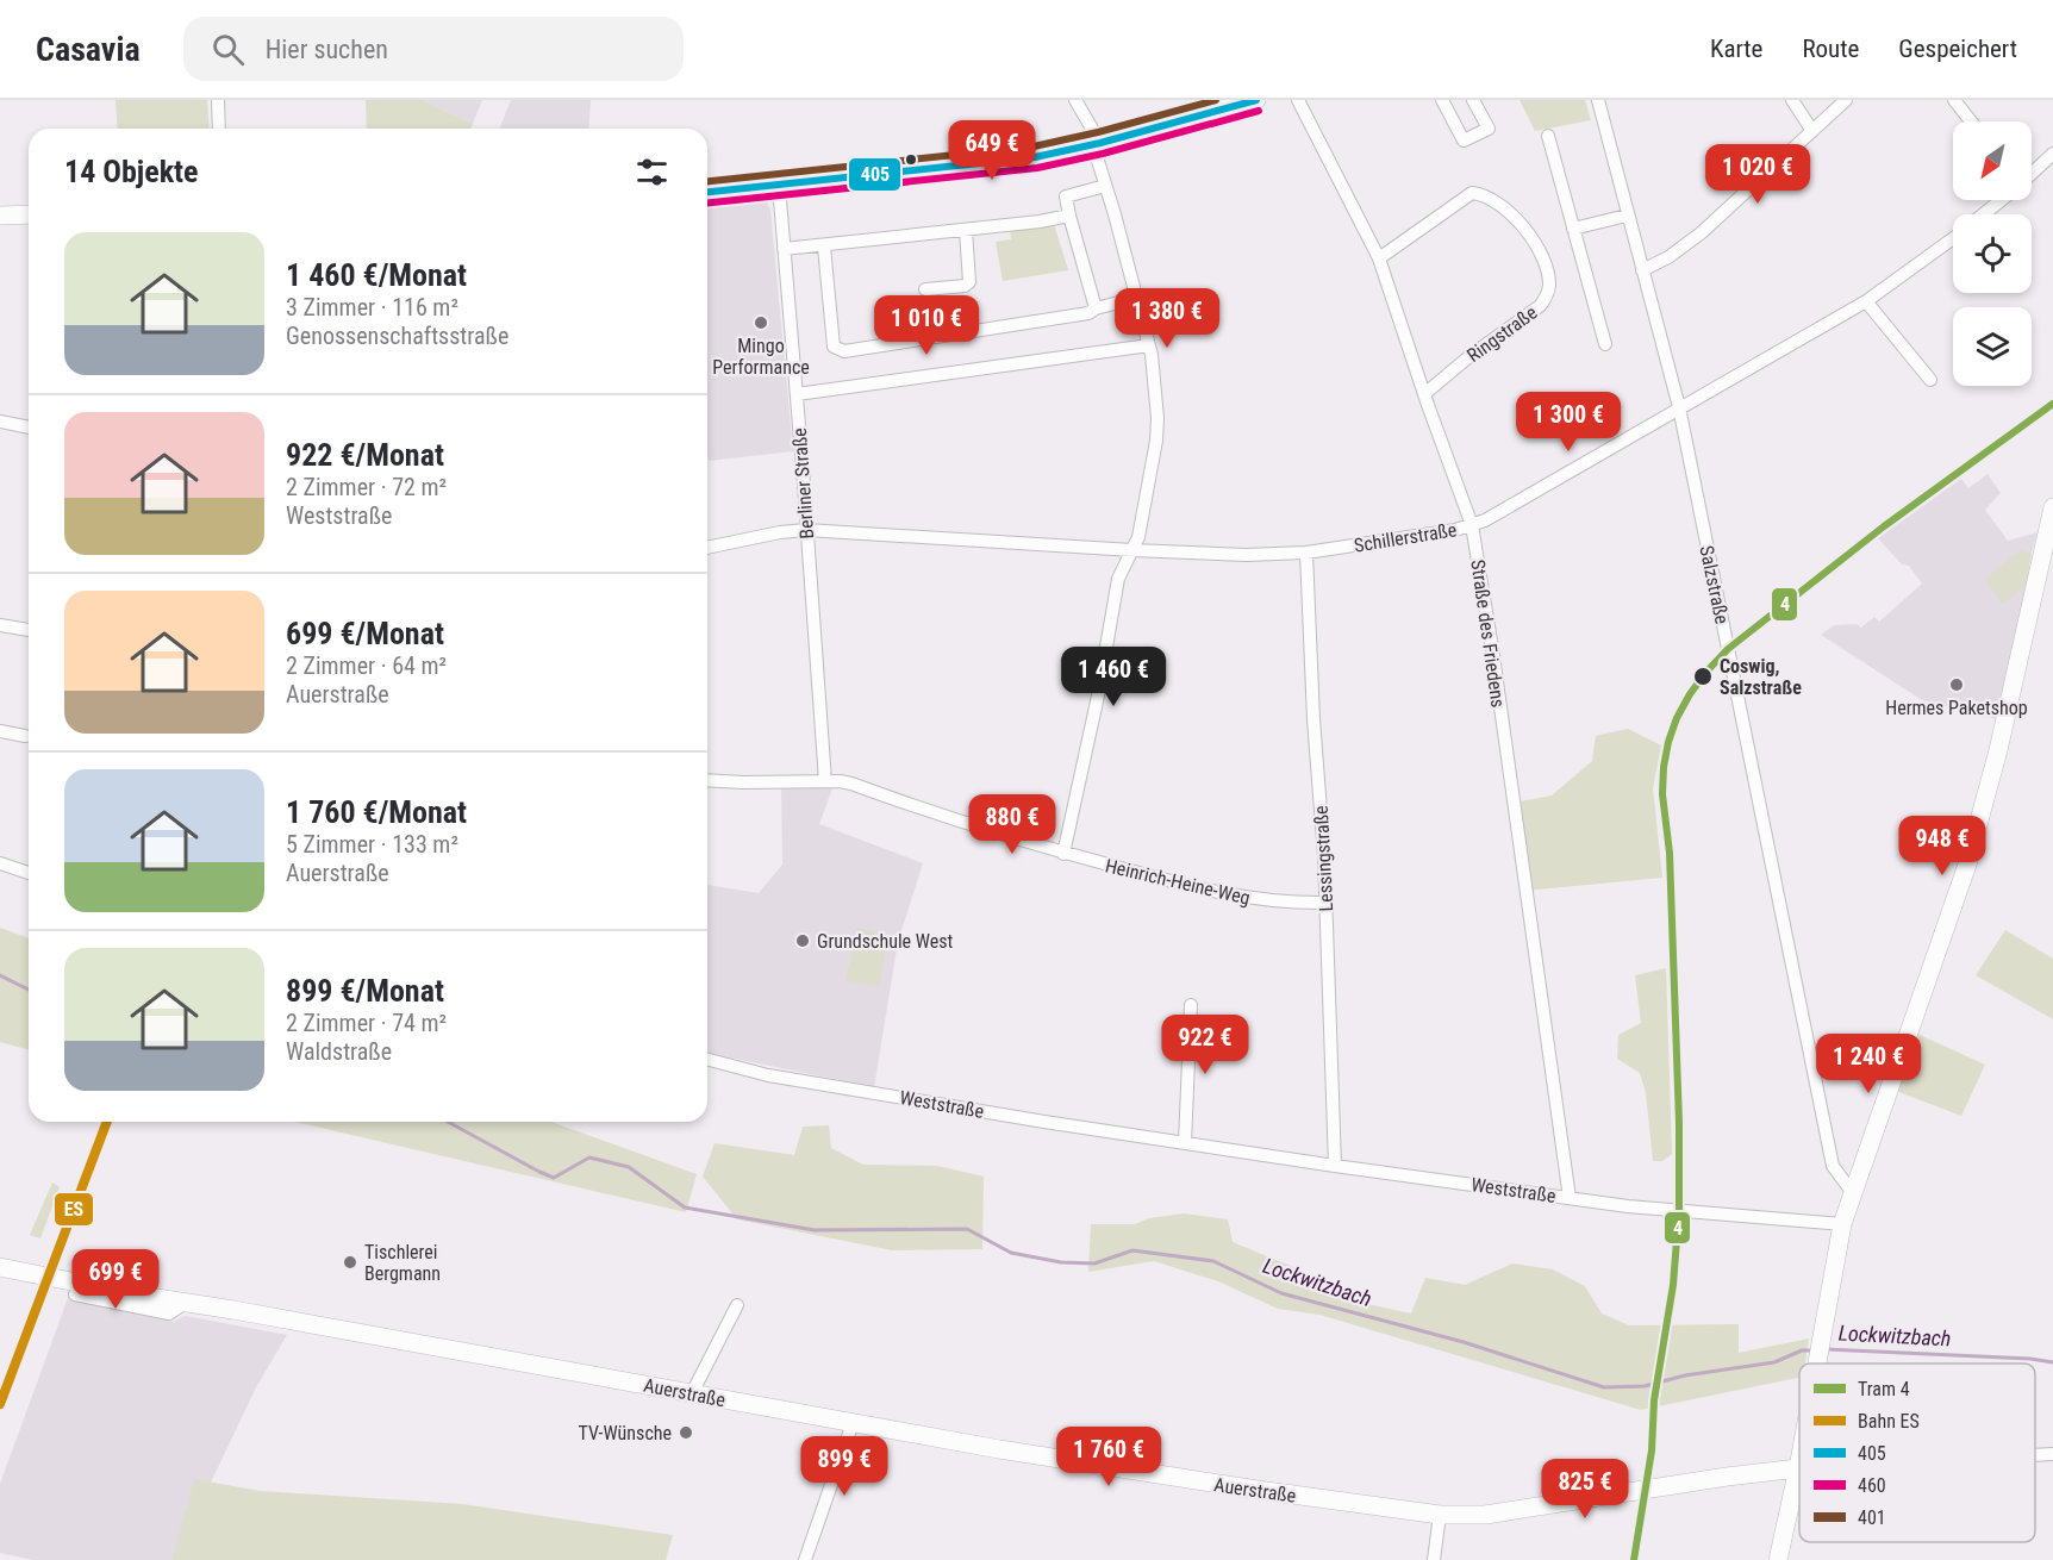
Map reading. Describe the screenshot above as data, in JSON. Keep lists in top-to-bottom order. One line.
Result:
{"streets":{"street":["Ringstraße","Berliner Straße","Schillerstraße","Salzstraße","Straße des Friedens","Lessingstraße","Heinrich-Heine-Weg","Weststraße","Auerstraße"]},"crossings":[["Ringstraße","Straße des Friedens"],["Berliner Straße","Schillerstraße"],["Berliner Straße","Heinrich-Heine-Weg"],["Schillerstraße","Salzstraße"],["Schillerstraße","Straße des Friedens"],["Schillerstraße","Lessingstraße"],["Straße des Friedens","Weststraße"],["Lessingstraße","Heinrich-Heine-Weg"],["Lessingstraße","Weststraße"]],"water":["Lockwitzbach"],"places":["Mingo Performance","Coswig, Salzstraße","Hermes Paketshop","Grundschule West","Tischlerei Bergmann","TV-Wünsche"],"lines":["transit line 405","transit line 401","transit line 460","tram line 4","rail line ES"],"legend":["Tram 4","Bahn ES","405","460","401"],"north":"bottom left","page":{"header":"Casavia","search":"Hier suchen","nav":["Karte","Route","Gespeichert"],"price":["649 €","1 020 €","1 380 €","1 010 €","1 300 €","1 460 €","880 €","948 €","922 €","1 240 €","699 €","1 760 €","899 €","825 €"],"heading":"14 Objekte","list":[{"name":"1 460 €/Monat","note":"3 Zimmer · 116 m² · Genossenschaftsstraße"},{"name":"922 €/Monat","note":"2 Zimmer · 72 m² · Weststraße"},{"name":"699 €/Monat","note":"2 Zimmer · 64 m² · Auerstraße"},{"name":"1 760 €/Monat","note":"5 Zimmer · 133 m² · Auerstraße"},{"name":"899 €/Monat","note":"2 Zimmer · 74 m² · Waldstraße"}]}}
